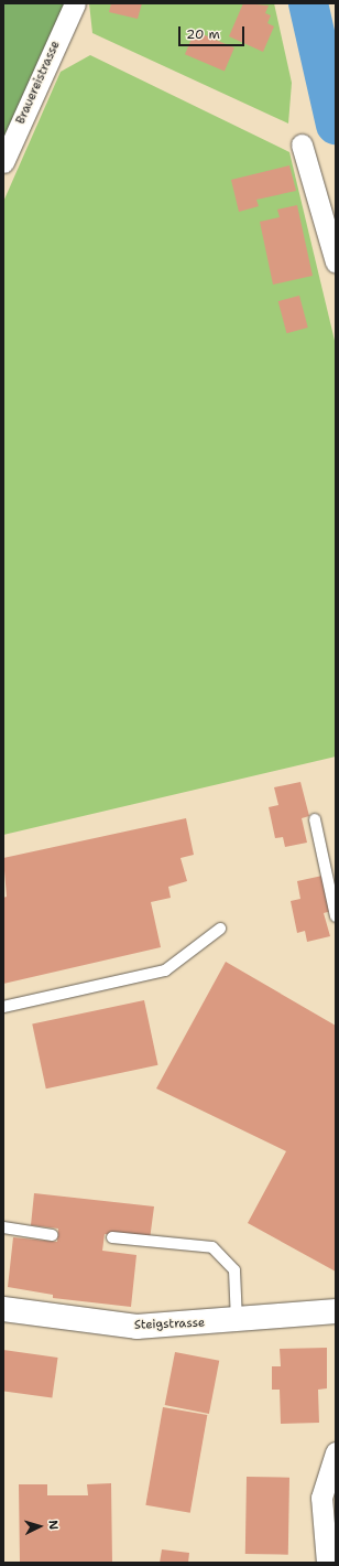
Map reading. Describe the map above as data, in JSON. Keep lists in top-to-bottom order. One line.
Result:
{"streets":{"street":["Brauereistrasse","Steigstrasse"]},"scale_bar":"20 m","north":"right"}
